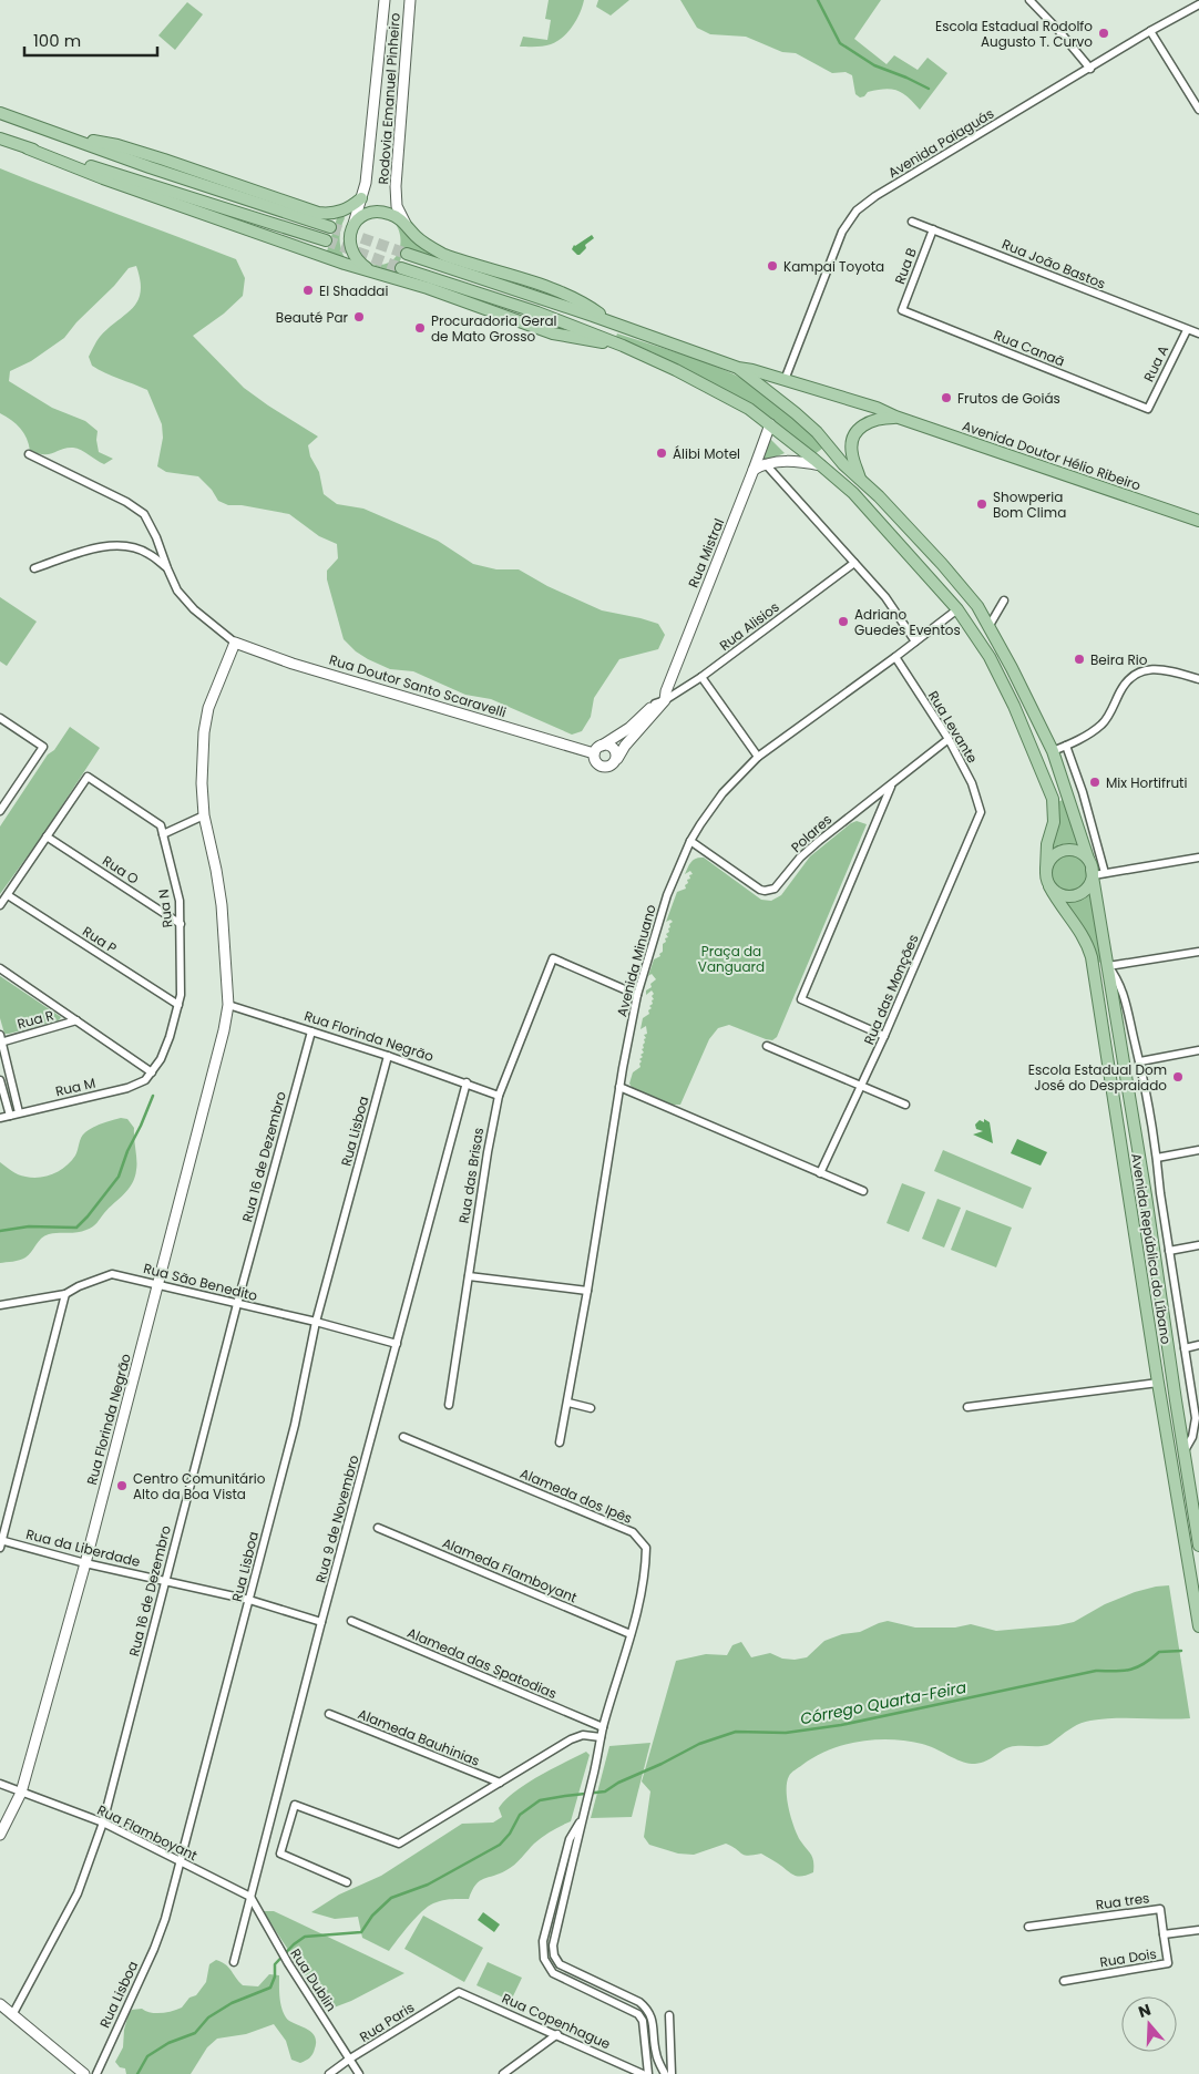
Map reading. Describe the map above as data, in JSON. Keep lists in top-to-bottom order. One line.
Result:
{"streets":{"main road":["Avenida Doutor Hélio Ribeiro","Avenida República do Líbano"],"street":["Rodovia Emanuel Pinheiro","Avenida Paiaguás","Rua João Bastos","Rua B","Rua Canaã","Rua A","Rua Mistral","Rua Alisios","Rua Doutor Santo Scaravelli","Rua Levante","Polares","Rua O","Rua N","Rua P","Avenida Minuano","Rua das Monções","Rua R","Rua Florinda Negrão","Rua M","Rua Lisboa","Rua 16 de Dezembro","Rua das Brisas","Rua São Benedito","Alameda dos Ipês","Rua 9 de Novembro","Rua da Liberdade","Alameda Flamboyant","Alameda das Spatodias","Alameda Bauhinias","Rua Flamboyant","Rua tres","Rua Dois","Rua Dublin","Rua Copenhague","Rua Paris"]},"crossings":[["Rua João Bastos","Rua B"],["Rua João Bastos","Rua A"],["Rua B","Rua Canaã"],["Rua Canaã","Rua A"],["Rua Mistral","Rua Alisios"],["Rua Mistral","Avenida República do Líbano"],["Rua Doutor Santo Scaravelli","Rua Florinda Negrão"],["Rua Levante","Polares"],["Rua Levante","Avenida Minuano"],["Rua Levante","Rua das Monções"],["Polares","Avenida Minuano"],["Rua O","Rua N"],["Rua N","Rua P"],["Rua N","Rua M"],["Avenida Minuano","Rua das Brisas"],["Avenida Minuano","Avenida República do Líbano"],["Rua Florinda Negrão","Rua Lisboa"],["Rua Florinda Negrão","Rua 16 de Dezembro"],["Rua Florinda Negrão","Rua das Brisas"],["Rua Florinda Negrão","Rua São Benedito"],["Rua Florinda Negrão","Rua 9 de Novembro"],["Rua Florinda Negrão","Rua da Liberdade"],["Rua Florinda Negrão","Rua Flamboyant"],["Rua Lisboa","Rua São Benedito"],["Rua Lisboa","Rua da Liberdade"],["Rua Lisboa","Rua Flamboyant"],["Rua 16 de Dezembro","Rua São Benedito"],["Rua 16 de Dezembro","Rua da Liberdade"],["Rua 16 de Dezembro","Rua Flamboyant"],["Rua São Benedito","Rua 9 de Novembro"],["Alameda dos Ipês","Alameda Flamboyant"],["Alameda dos Ipês","Alameda das Spatodias"],["Rua 9 de Novembro","Rua da Liberdade"],["Rua 9 de Novembro","Rua Flamboyant"],["Rua 9 de Novembro","Rua Dublin"],["Rua Flamboyant","Rua Dublin"],["Rua tres","Rua Dois"],["Rua Dublin","Rua Paris"],["Rua Copenhague","Rua Paris"]],"water":["Córrego Quarta-Feira"],"parks":["Praça da Vanguard"],"places":["Escola Estadual Rodolfo Augusto T. Curvo","Kampai Toyota","El Shaddai","Beauté Par","Procuradoria Geral de Mato Grosso","Frutos de Goiás","Álibi Motel","Showperia Bom Clima","Adriano Guedes Eventos","Beira Rio","Mix Hortifruti","Escola Estadual Dom José do Despraiado","Centro Comunitário Alto da Boa Vista"],"scale_bar":"100 m","north":"top"}
